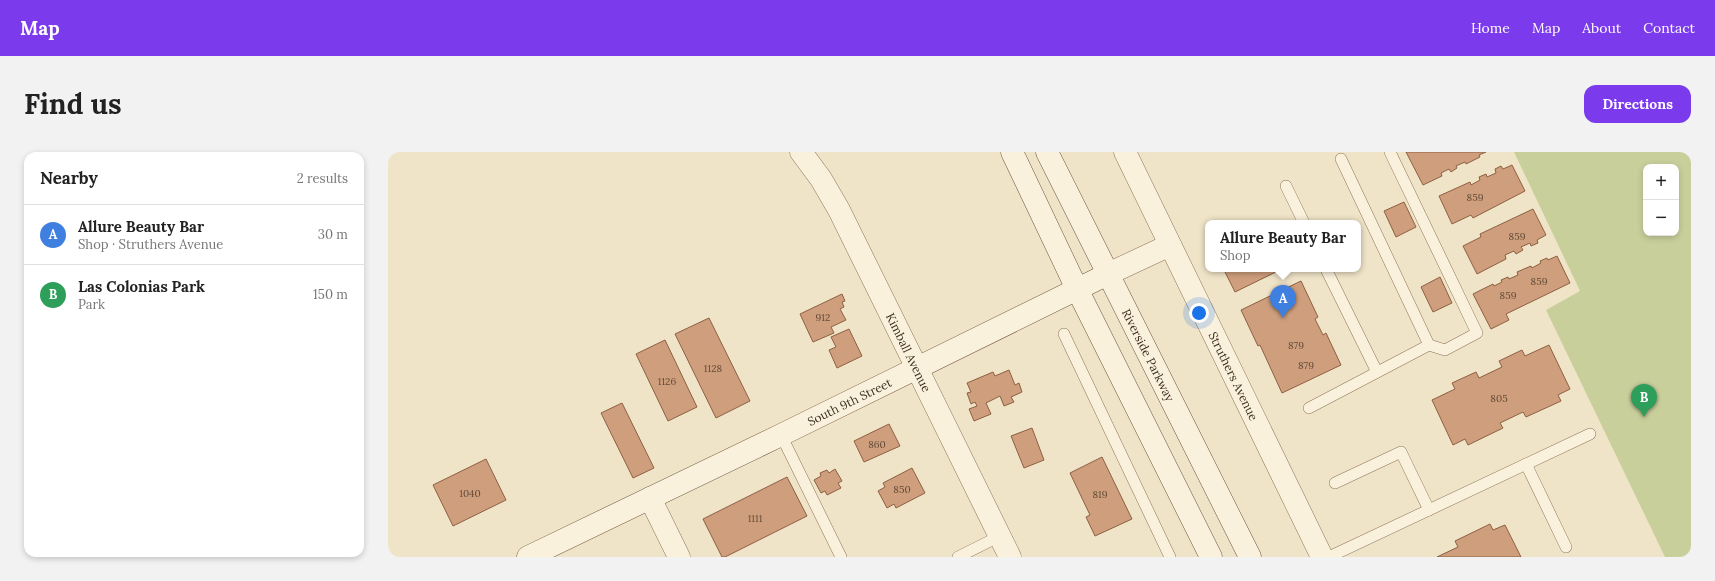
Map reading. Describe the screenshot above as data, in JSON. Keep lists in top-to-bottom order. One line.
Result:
{"streets":{"street":["Kimball Avenue","Riverside Parkway","Struthers Avenue","South 9th Street"]},"crossings":[["Kimball Avenue","South 9th Street"],["Riverside Parkway","South 9th Street"],["Struthers Avenue","South 9th Street"]],"house_numbers":["859","859","859","859","912","879","879","1128","1126","805","860","850","1040","819","1111"],"page":{"header":"Map","nav":["Home","Map","About","Contact"],"buttons":"Directions","title":"Find us","heading":["Nearby","2 results"],"map_buttons":["+","−"],"list":[{"mark":"A","name":"Allure Beauty Bar","note":"Shop · Struthers Avenue","value":"30 m"},{"mark":"B","name":"Las Colonias Park","note":"Park","value":"150 m"}],"popup":["Allure Beauty Bar","Shop"],"pins":["A","B"]}}
